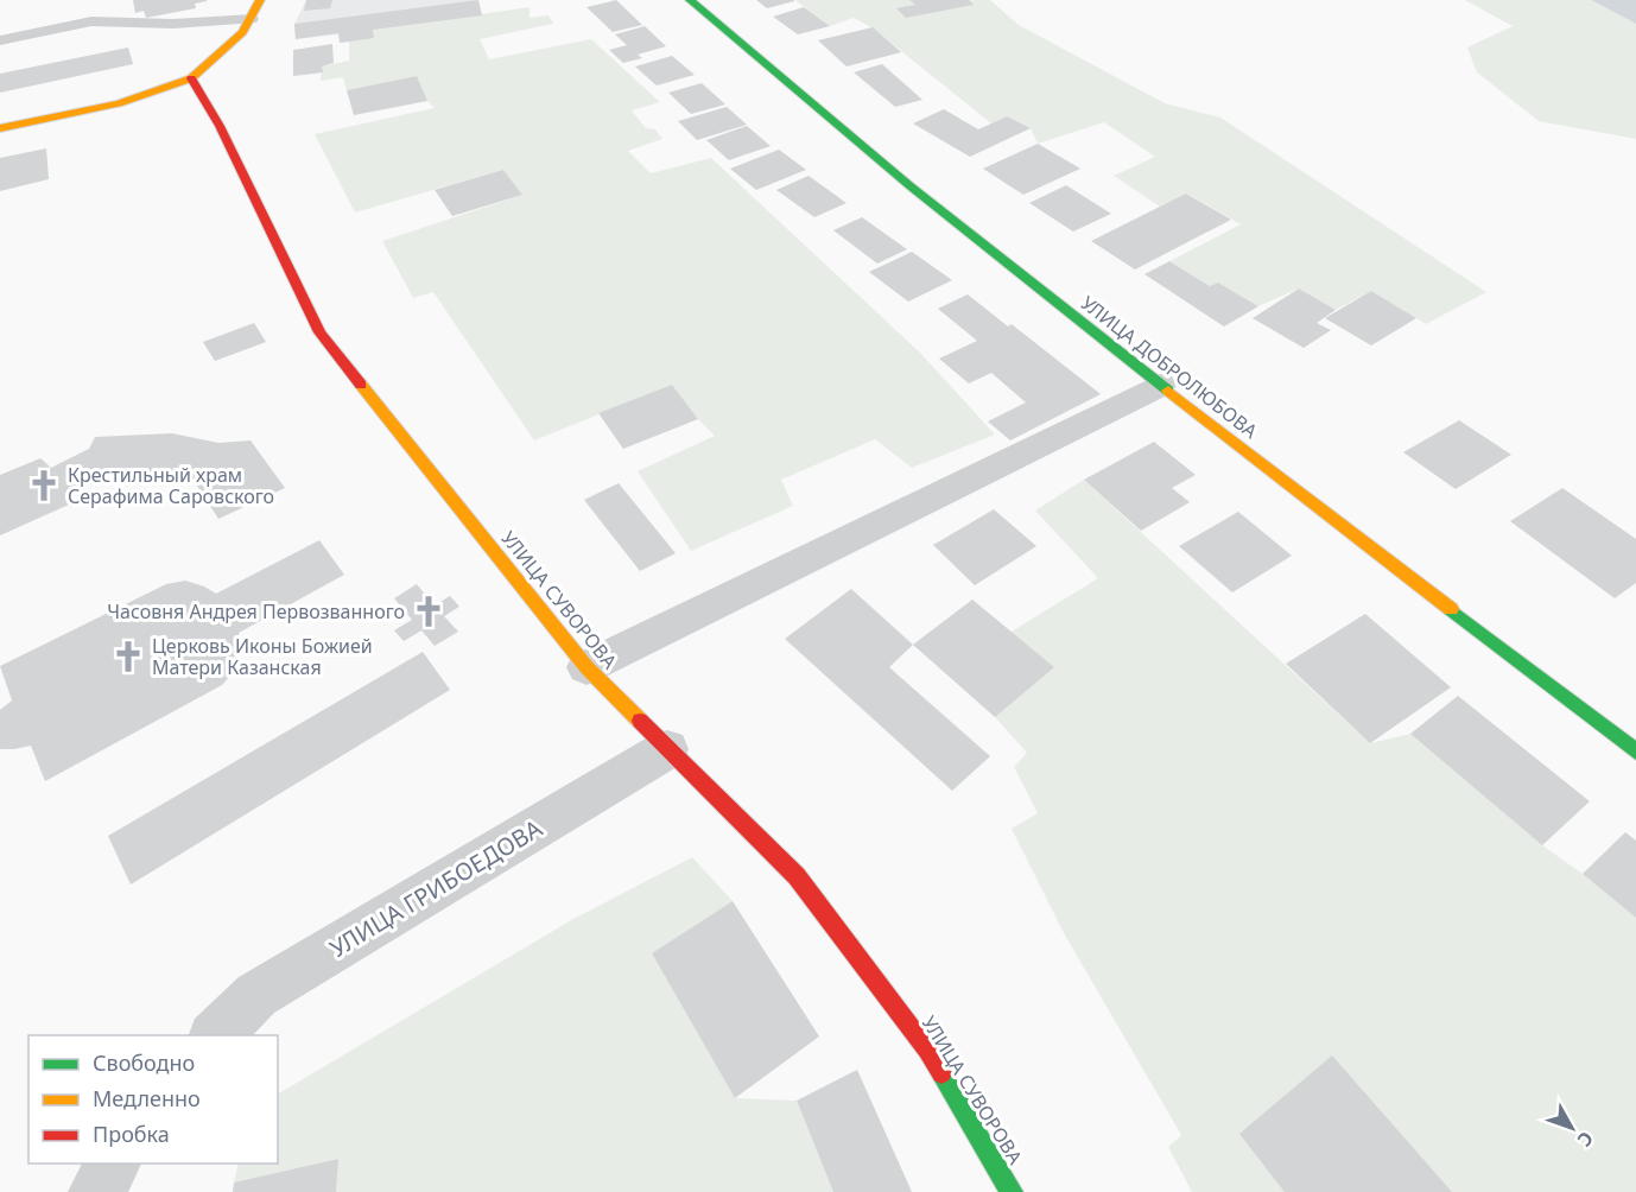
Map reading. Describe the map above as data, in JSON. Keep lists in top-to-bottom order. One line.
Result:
{"streets":{"street":["УЛИЦА ДОБРОЛЮБОВА","УЛИЦА СУВОРОВА","УЛИЦА ГРИБОЕДОВА"]},"crossings":[["УЛИЦА СУВОРОВА","УЛИЦА ГРИБОЕДОВА"]],"places":{"church":["Крестильный храм Серафима Саровского","Часовня Андрея Первозванного","Церковь Иконы Божией Матери Казанская"]},"legend":["Свободно","Медленно","Пробка"],"north":"bottom right"}
